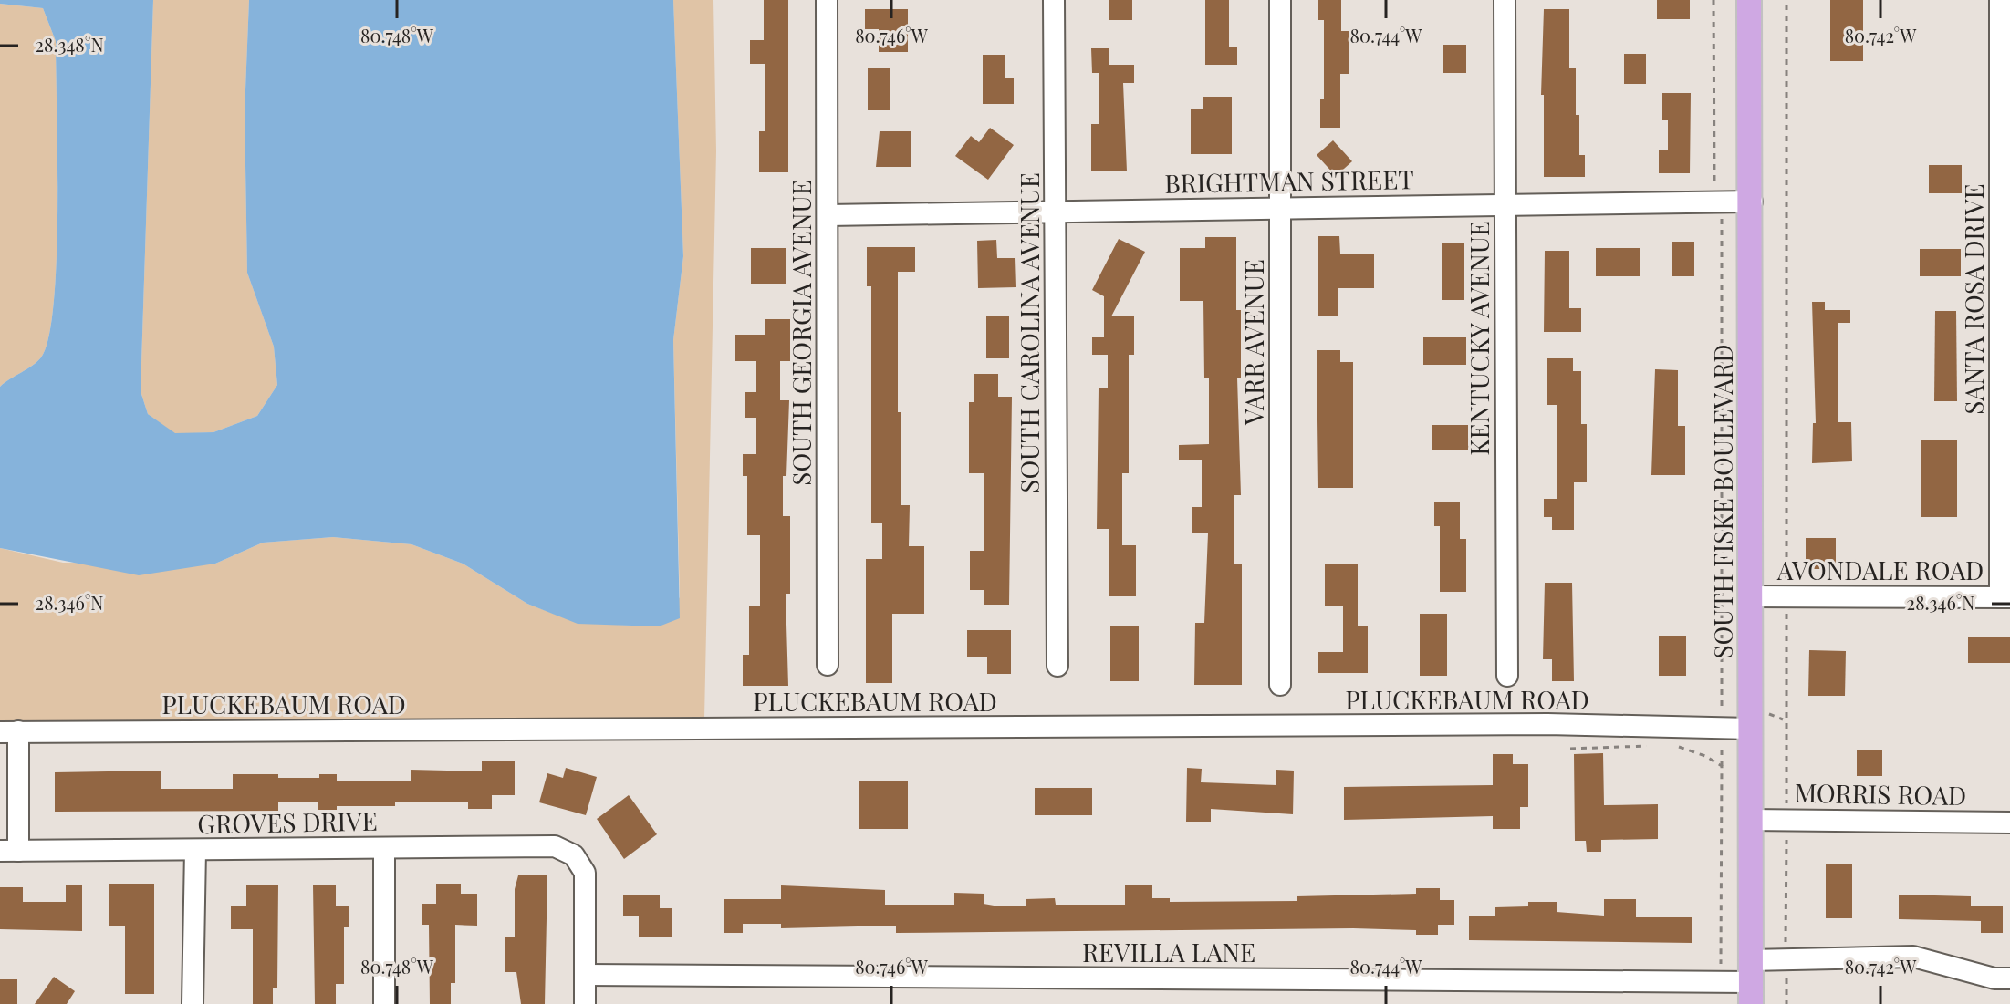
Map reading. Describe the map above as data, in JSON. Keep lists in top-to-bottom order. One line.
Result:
{"streets":{"main road":["SOUTH FISKE BOULEVARD"],"street":["BRIGHTMAN STREET","SANTA ROSA DRIVE","SOUTH GEORGIA AVENUE","SOUTH CAROLINA AVENUE","KENTUCKY AVENUE","VARR AVENUE","AVONDALE ROAD","PLUCKEBAUM ROAD","MORRIS ROAD","GROVES DRIVE","REVILLA LANE"]},"crossings":[["BRIGHTMAN STREET","SOUTH GEORGIA AVENUE"],["BRIGHTMAN STREET","SOUTH CAROLINA AVENUE"],["BRIGHTMAN STREET","KENTUCKY AVENUE"],["BRIGHTMAN STREET","VARR AVENUE"],["BRIGHTMAN STREET","SOUTH FISKE BOULEVARD"],["SANTA ROSA DRIVE","AVONDALE ROAD"],["SOUTH FISKE BOULEVARD","AVONDALE ROAD"],["SOUTH FISKE BOULEVARD","PLUCKEBAUM ROAD"],["SOUTH FISKE BOULEVARD","MORRIS ROAD"],["SOUTH FISKE BOULEVARD","REVILLA LANE"],["GROVES DRIVE","REVILLA LANE"]],"coordinates":["80.748°W","80.746°W","80.744°W","80.742°W","28.348°N","28.346°N"]}
